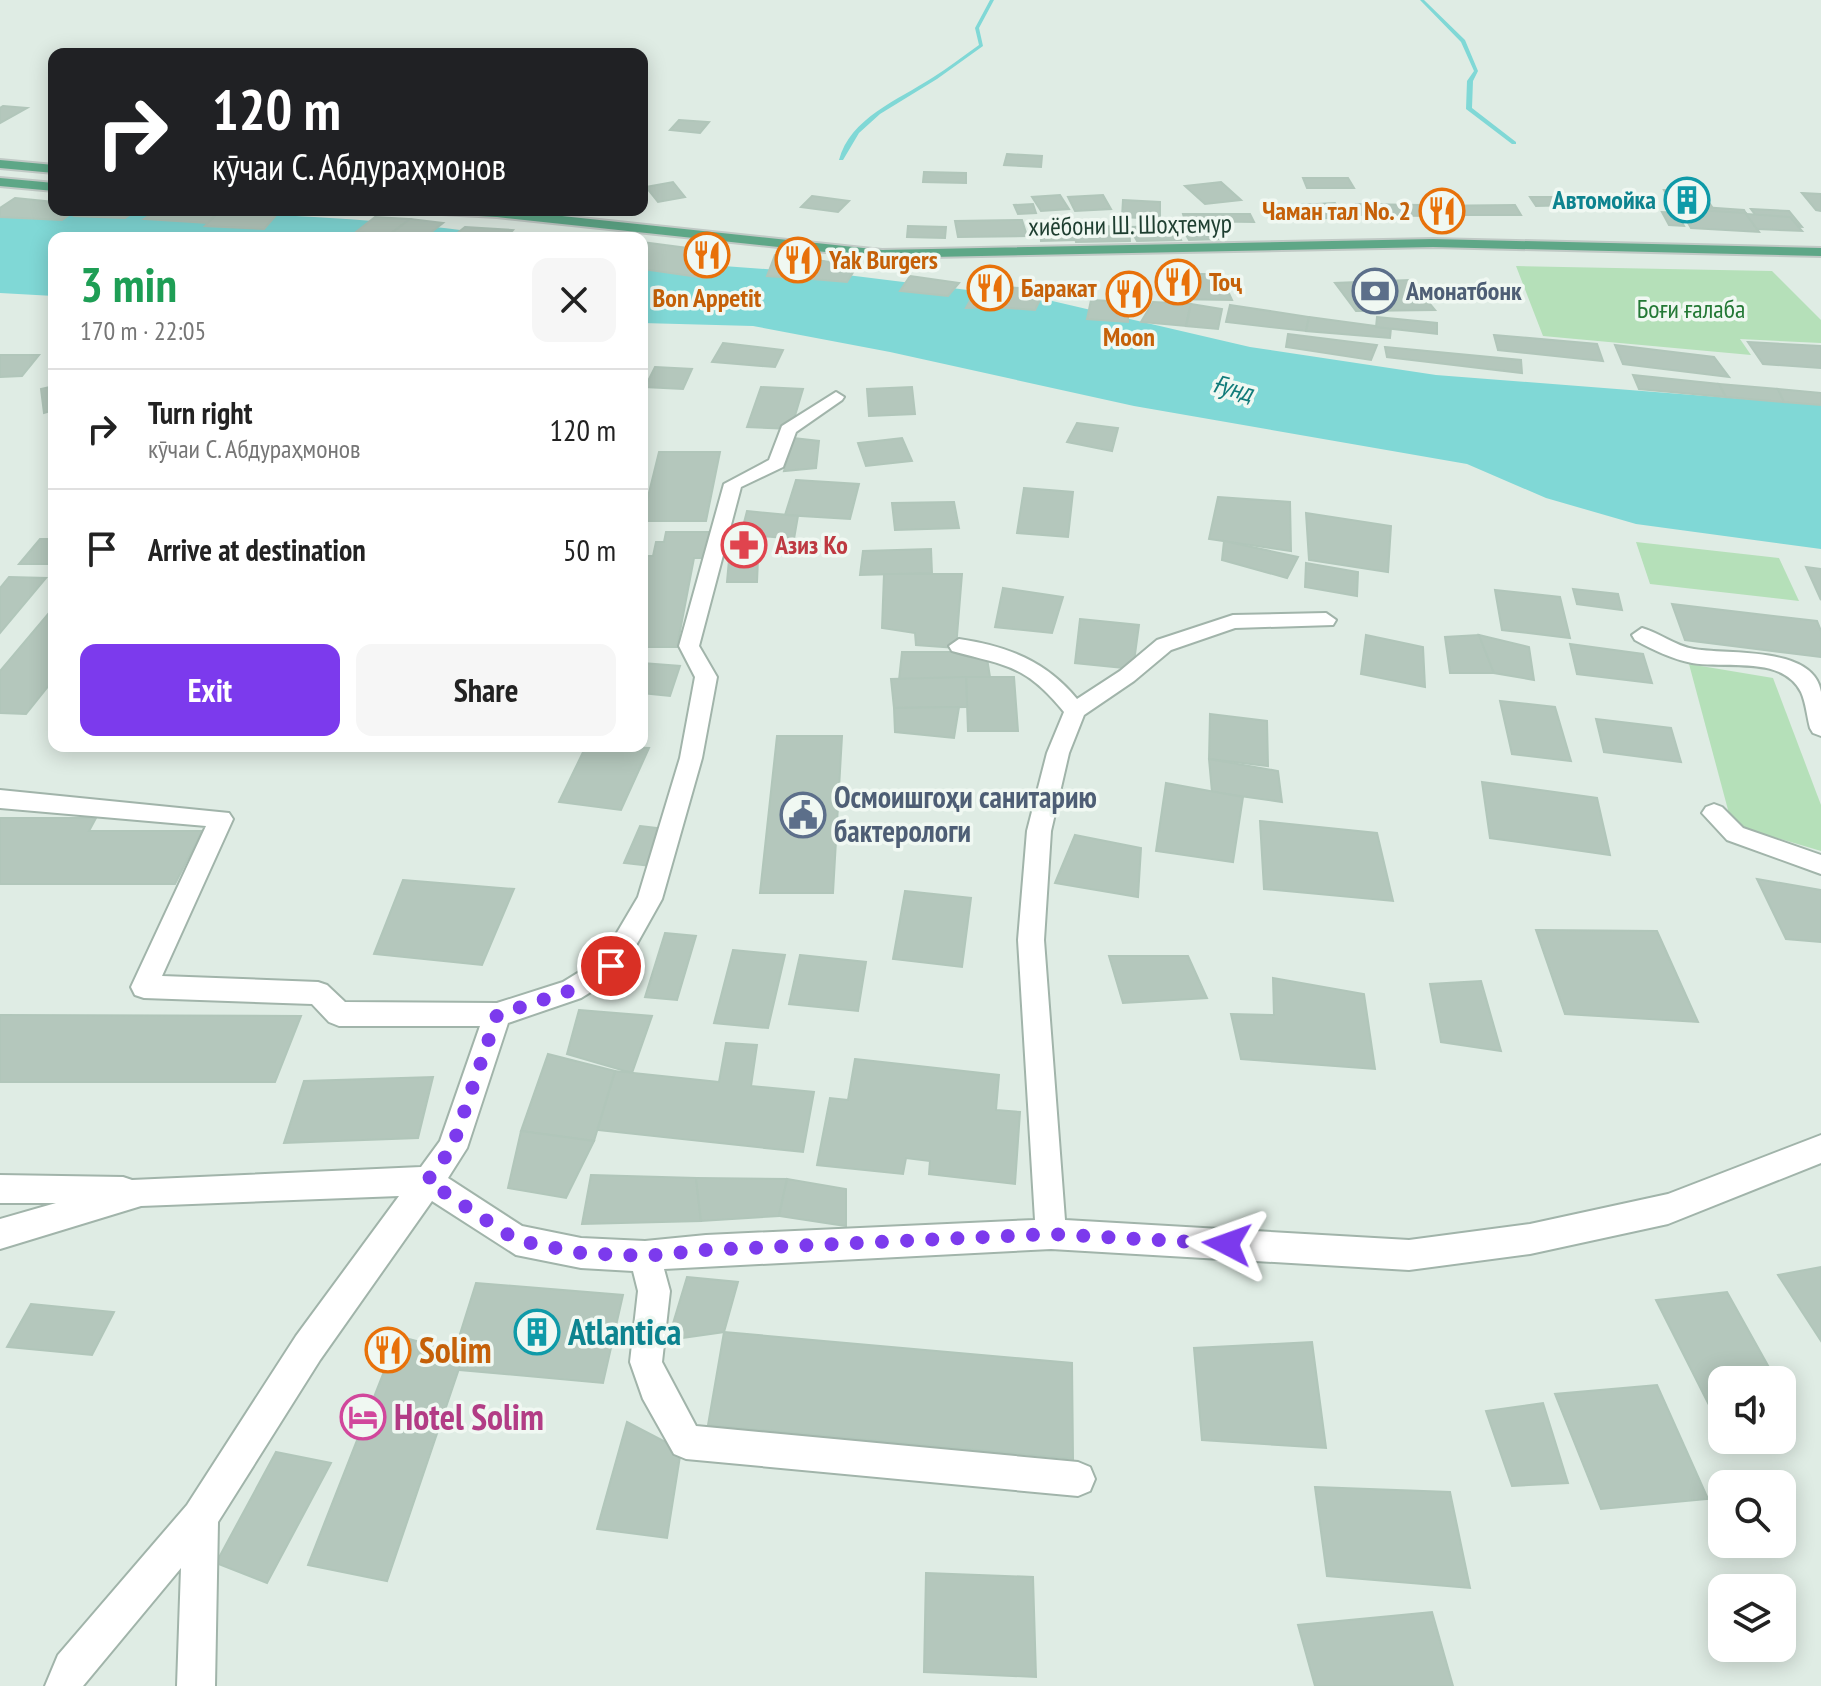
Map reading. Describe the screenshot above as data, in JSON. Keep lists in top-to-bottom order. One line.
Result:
{"streets":{"main road":["хиёбони Ш. Шоҳтемур"]},"water":["Ғунд"],"parks":["Боғи ғалаба"],"places":{"building":["Автомойка","Atlantica"],"restaurant":["Чаман тал No. 2","Bon Appetit","Yak Burgers","Тоҷ","Баракат","Moon","Solim"],"bank":["Амонатбонк"],"pharmacy":["Азиз Ко"],"public building":["Осмоишгоҳи санитарию бактерологи"],"hotel":["Hotel Solim"]},"page":{"turn":["120 m","кӯчаи С. Абдураҳмонов"],"heading":["3 min","170 m · 22:05"],"list":[{"name":"Turn right","note":"кӯчаи С. Абдураҳмонов","value":"120 m"},{"name":"Arrive at destination","value":"50 m"}],"buttons":["Exit","Share"]}}
